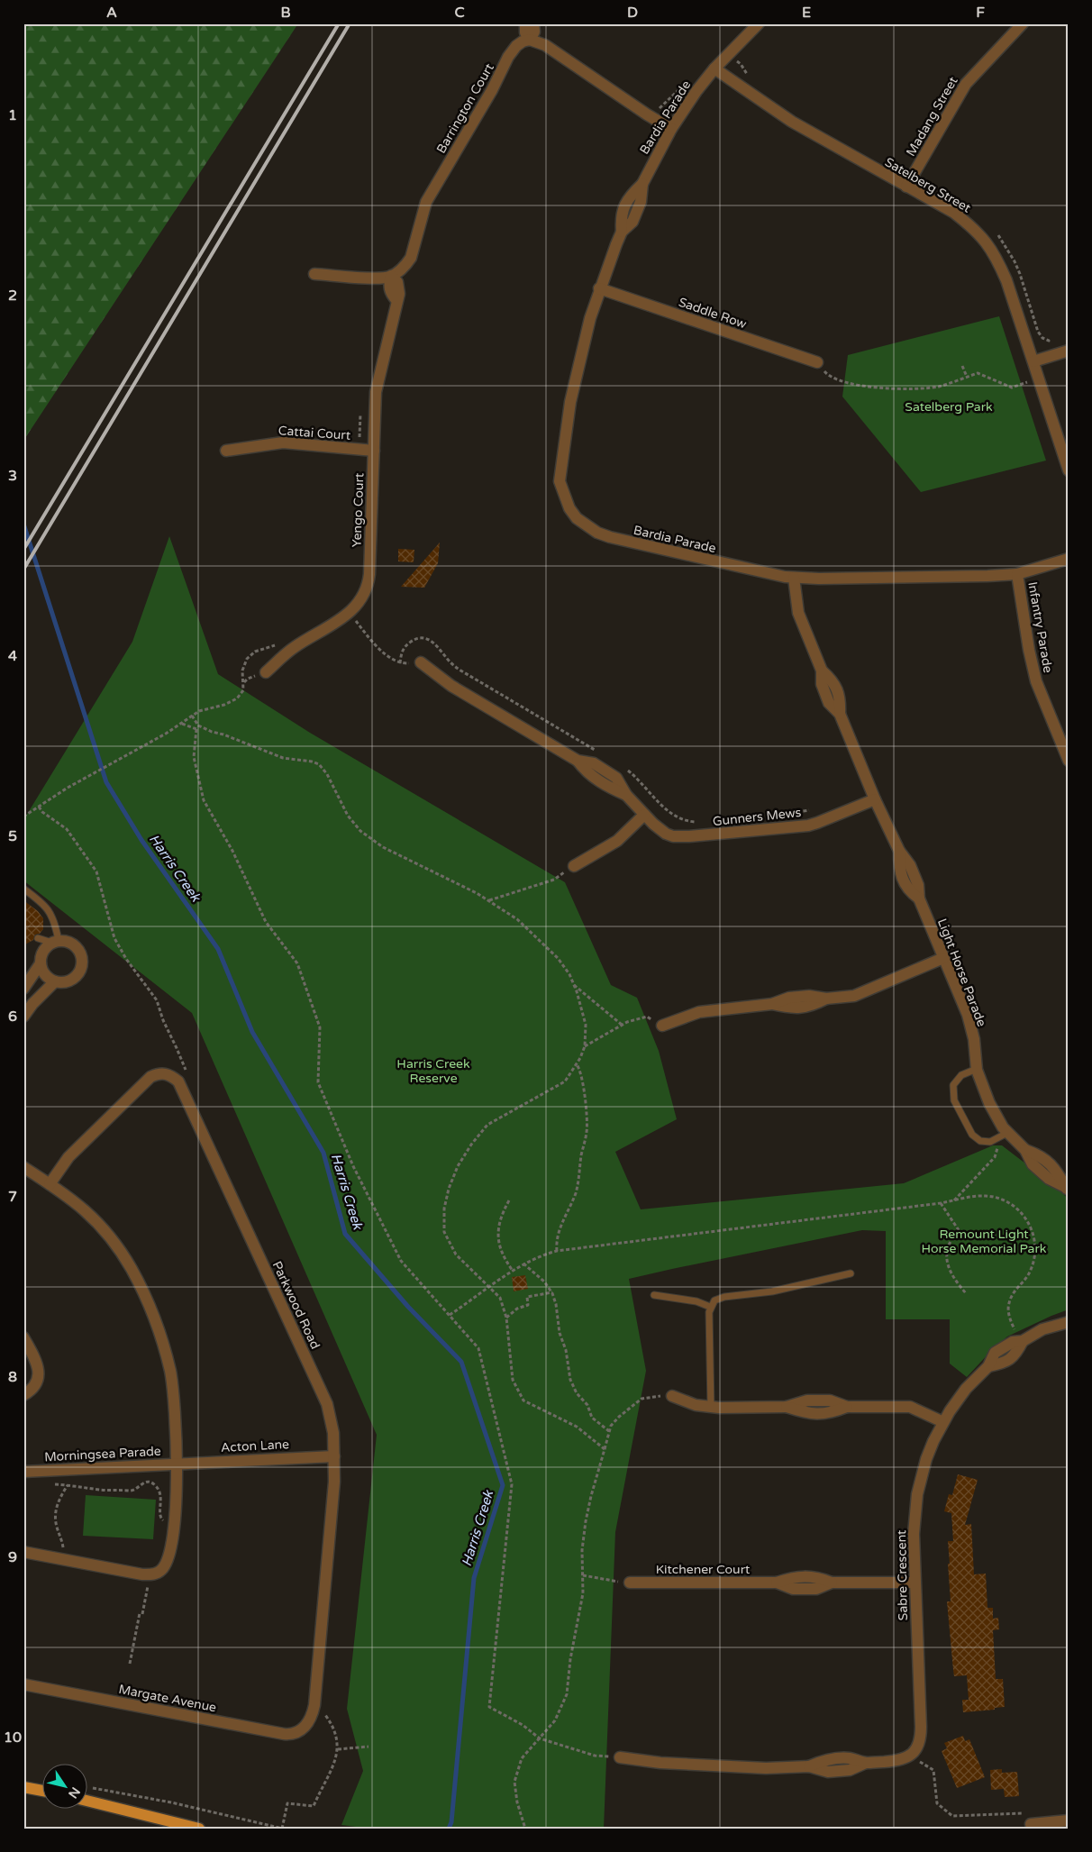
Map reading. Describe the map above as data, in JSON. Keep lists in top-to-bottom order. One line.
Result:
{"streets":{"street":["Barrington Court","Madang Street","Bardia Parade","Satelberg Street","Saddle Row","Cattai Court","Yengo Court","Infantry Parade","Gunners Mews","Light Horse Parade","Parkwood Road","Acton Lane","Morningsea Parade","Kitchener Court","Sabre Crescent","Margate Avenue"]},"crossings":[["Barrington Court","Yengo Court"],["Madang Street","Satelberg Street"],["Bardia Parade","Satelberg Street"],["Bardia Parade","Saddle Row"],["Bardia Parade","Infantry Parade"],["Bardia Parade","Light Horse Parade"],["Cattai Court","Yengo Court"],["Gunners Mews","Light Horse Parade"],["Parkwood Road","Acton Lane"],["Parkwood Road","Margate Avenue"],["Acton Lane","Morningsea Parade"],["Kitchener Court","Sabre Crescent"]],"water":["Harris Creek"],"parks":["Satelberg Park","Harris Creek Reserve","Remount Light Horse Memorial Park"],"north":"bottom right","grid":{"columns":["A","B","C","D","E","F"],"rows":["1","2","3","4","5","6","7","8","9","10"]}}
